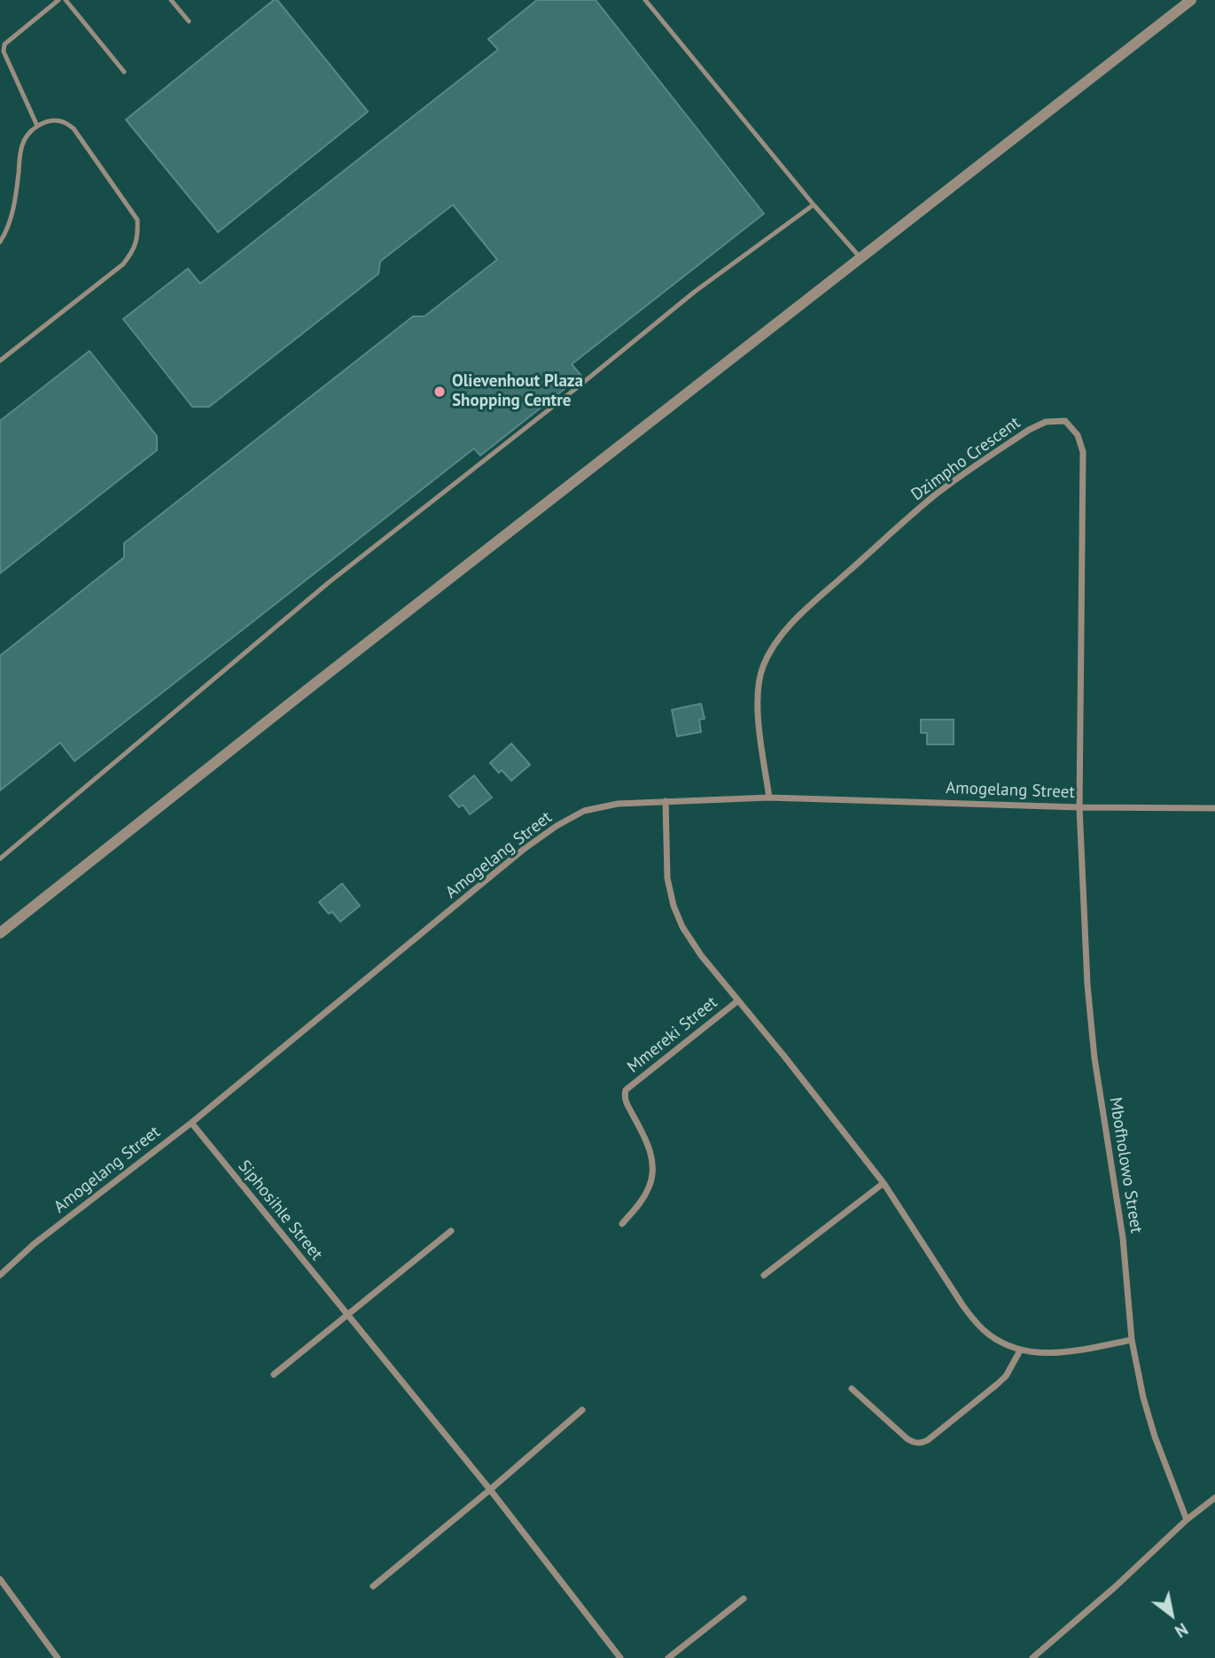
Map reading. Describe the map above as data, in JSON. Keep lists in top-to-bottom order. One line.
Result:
{"streets":{"street":["Dzimpho Crescent","Amogelang Street","Mmereki Street","Mbofholowo Street","Siphosihle Street"]},"crossings":[["Dzimpho Crescent","Amogelang Street"],["Dzimpho Crescent","Mbofholowo Street"],["Amogelang Street","Mmereki Street"],["Amogelang Street","Mbofholowo Street"],["Amogelang Street","Siphosihle Street"],["Mmereki Street","Mbofholowo Street"]],"places":["Olievenhout Plaza Shopping Centre"],"north":"bottom right"}
